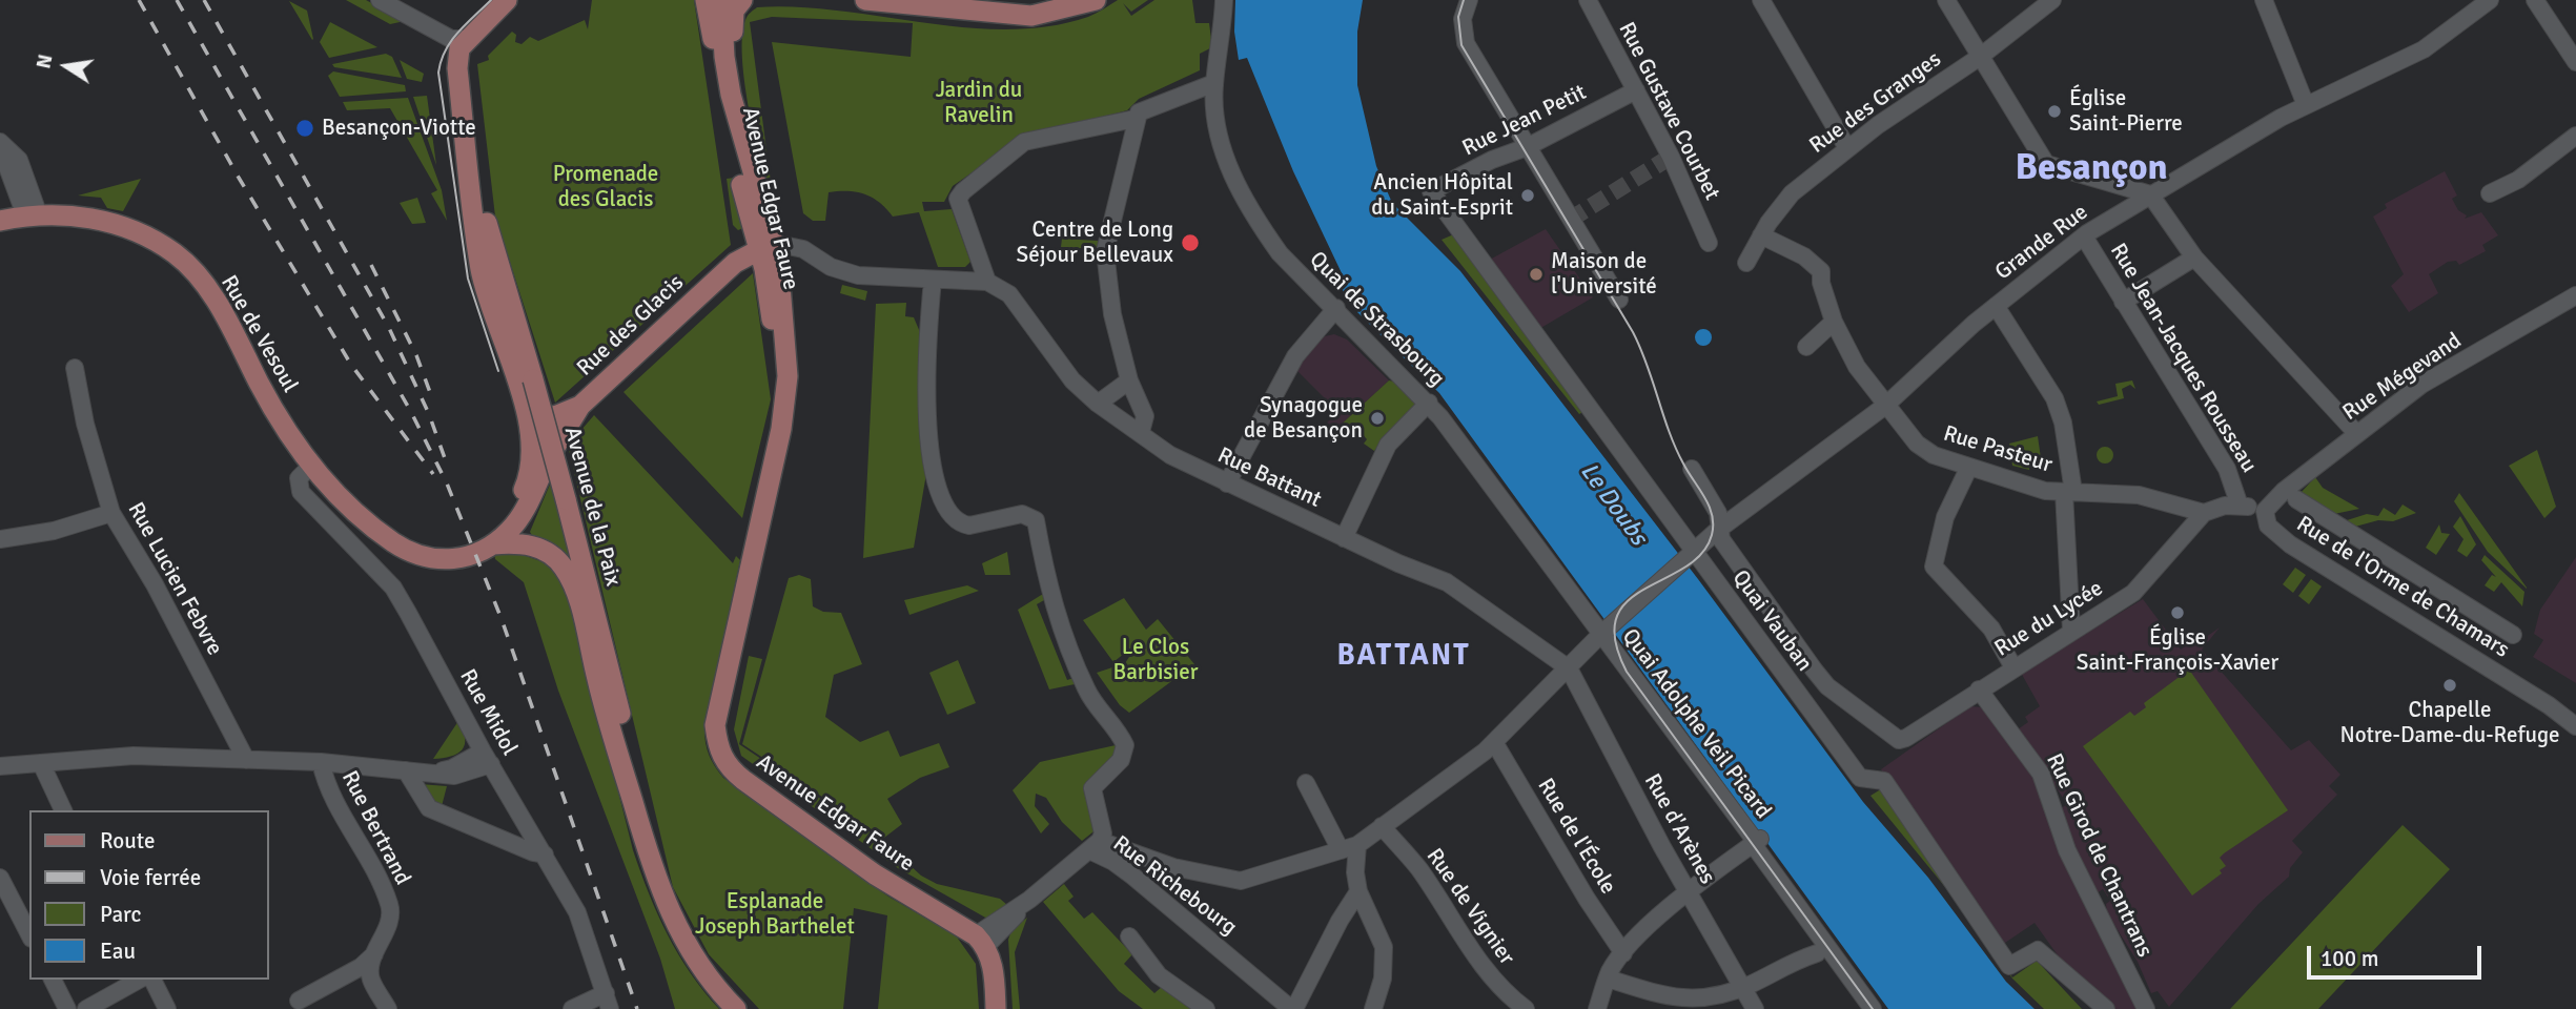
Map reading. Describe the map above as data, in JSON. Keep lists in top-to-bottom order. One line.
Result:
{"streets":{"main road":["Avenue Edgar Faure","Rue des Glacis","Rue de Vesoul","Avenue de la Paix"],"street":["Rue des Granges","Rue Gustave Courbet","Rue Jean Petit","Grande Rue","Quai de Strasbourg","Rue Jean-Jacques Rousseau","Rue Mégevand","Rue Pasteur","Rue Battant","Rue Lucien Febvre","Rue de l'Orme de Chamars","Rue du Lycée","Quai Vauban","Rue Midol","Quai Adolphe Veil Picard","Rue Bertrand","Rue d'Arènes","Rue de l'École","Rue Girod de Chantrans","Rue Richebourg","Rue de Vignier"]},"crossings":[["Rue des Granges","Rue Pasteur"],["Rue Gustave Courbet","Rue Jean Petit"],["Rue Jean Petit","Quai Vauban"],["Avenue Edgar Faure","Rue des Glacis"],["Avenue Edgar Faure","Rue Richebourg"],["Grande Rue","Quai de Strasbourg"],["Grande Rue","Rue Jean-Jacques Rousseau"],["Grande Rue","Rue Pasteur"],["Grande Rue","Rue Battant"],["Grande Rue","Rue du Lycée"],["Grande Rue","Quai Vauban"],["Grande Rue","Quai Adolphe Veil Picard"],["Grande Rue","Rue d'Arènes"],["Grande Rue","Rue de l'École"],["Grande Rue","Rue de Vignier"],["Quai de Strasbourg","Quai Adolphe Veil Picard"],["Rue des Glacis","Rue de Vesoul"],["Rue des Glacis","Avenue de la Paix"],["Rue de Vesoul","Avenue de la Paix"],["Rue de Vesoul","Rue Midol"],["Rue Mégevand","Rue de l'Orme de Chamars"],["Rue Pasteur","Rue du Lycée"],["Rue Battant","Rue d'Arènes"],["Rue du Lycée","Rue Girod de Chantrans"]],"districts":["Besançon","BATTANT"],"water":["Le Doubs"],"parks":["Jardin du Ravelin","Promenade des Glacis","Le Clos Barbisier","Esplanade Joseph Barthelet"],"places":["Église Saint-Pierre","Besançon-Viotte","Ancien Hôpital du Saint-Esprit","Centre de Long Séjour Bellevaux","Maison de l'Université","Synagogue de Besançon","Église Saint-François-Xavier","Chapelle Notre-Dame-du-Refuge"],"legend":["Route","Voie ferrée","Parc","Eau"],"scale_bar":"100 m","north":"left"}
